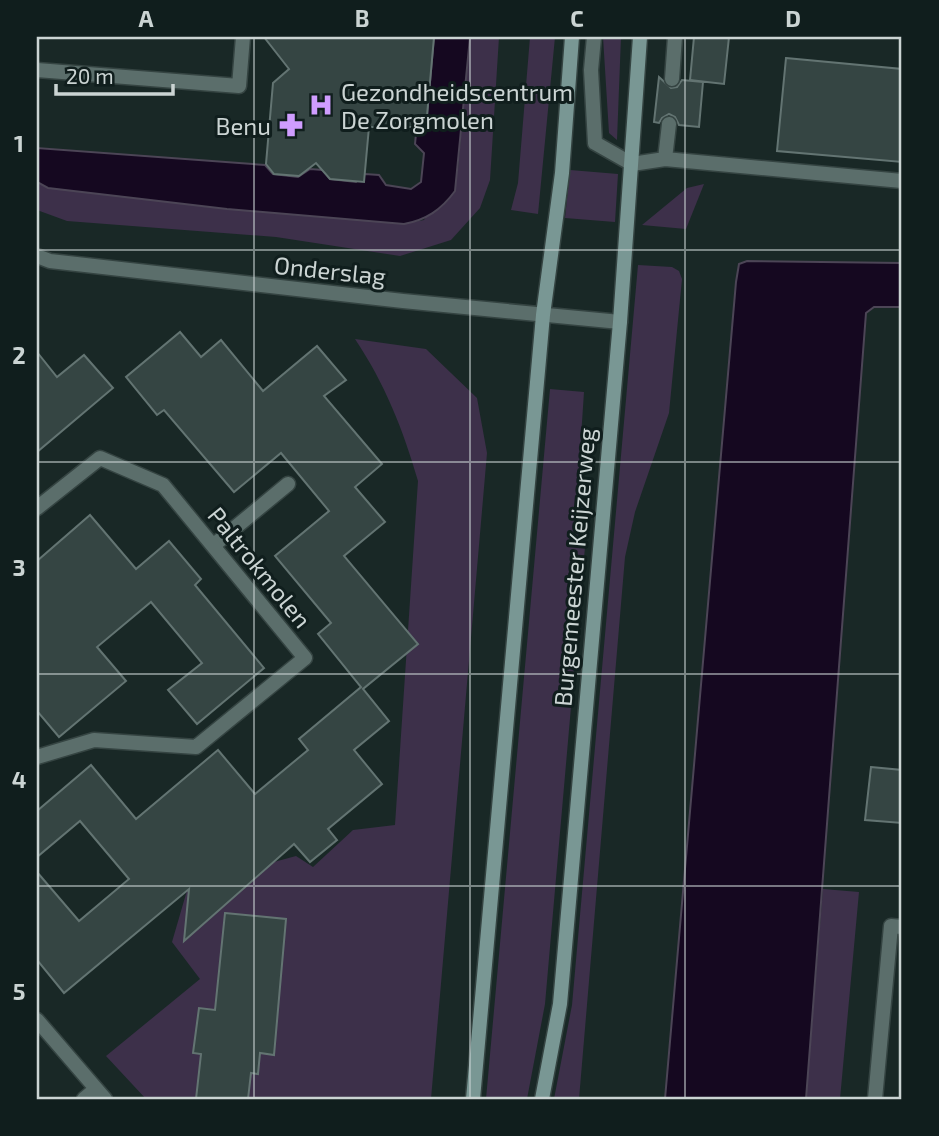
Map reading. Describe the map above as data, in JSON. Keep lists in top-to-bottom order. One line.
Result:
{"streets":{"main road":["Burgemeester Keijzerweg"],"street":["Onderslag","Paltrokmolen"]},"crossings":[["Onderslag","Burgemeester Keijzerweg"]],"places":{"hospital":["Gezondheidscentrum De Zorgmolen"],"pharmacy":["Benu"]},"scale_bar":"20 m","grid":{"columns":["A","B","C","D"],"rows":["1","2","3","4","5"]}}
